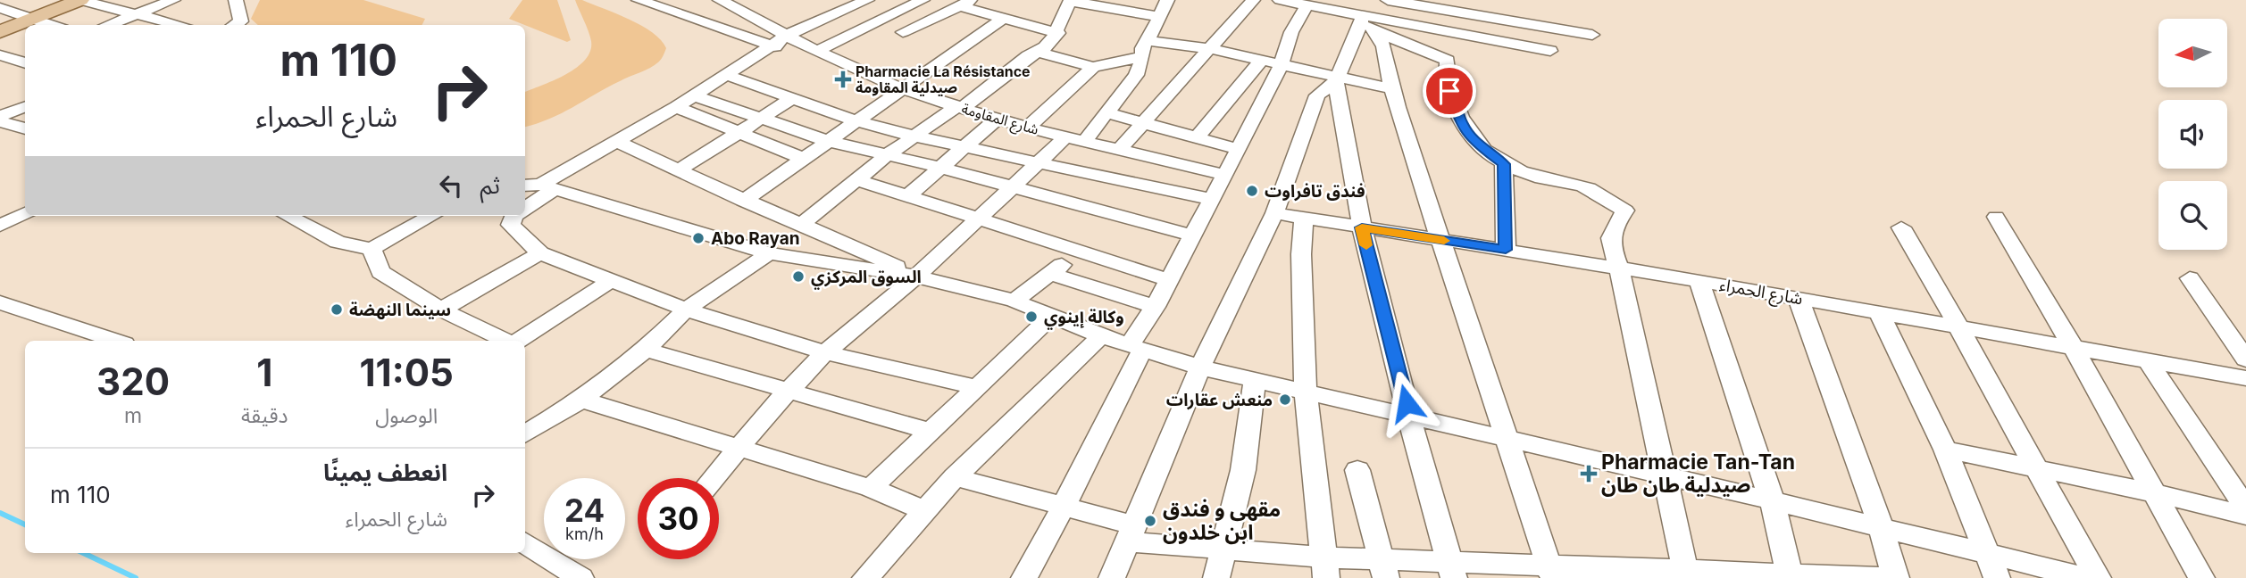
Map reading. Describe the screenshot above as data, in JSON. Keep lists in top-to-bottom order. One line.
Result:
{"streets":{"street":["شارع المقاومة","شارع الحمراء"]},"places":{"health":["Pharmacie La Résistance صيدلية المقاومة","Pharmacie Tan-Tan صيدلية طان طان"],"other":["فندق تافراوت","Abo Rayan","السوق المركزي","سينما النهضة","وكالة إينوي","منعش عقارات","مقهى و فندق ابن خلدون"]},"north":"left","page":{"turn":["110 m","شارع الحمراء"],"then":"ثم","eta":["11:05","الوصول","1","دقيقة","320","m"],"list":[{"name":"انعطف يمينًا","note":"شارع الحمراء","value":"110 m"}],"speed":"24 km/h","limit":"30"}}
